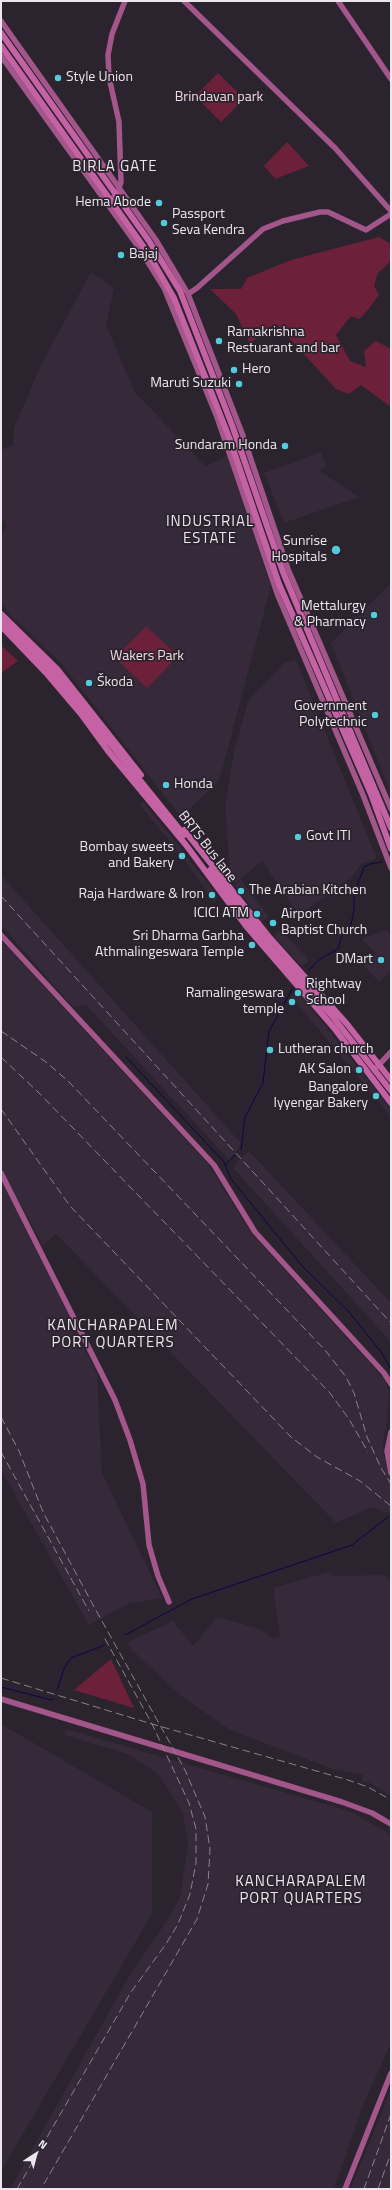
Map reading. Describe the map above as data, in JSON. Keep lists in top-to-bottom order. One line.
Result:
{"streets":{"main road":["BRTS Bus lane"]},"districts":["BIRLA GATE","INDUSTRIAL ESTATE","KANCHARAPALEM PORT QUARTERS","KANCHARAPALEM PORT QUARTERS"],"parks":["Brindavan park","Wakers Park"],"places":["Style Union","Hema Abode","Passport Seva Kendra","Bajaj","Ramakrishna Restuarant and bar","Hero","Maruti Suzuki","Sundaram Honda","Sunrise Hospitals","Mettalurgy & Pharmacy","Škoda","Government Polytechnic","Honda","Govt ITI","Bombay sweets and Bakery","The Arabian Kitchen","Raja Hardware & Iron","ICICI ATM","Airport Baptist Church","Sri Dharma Garbha Athmalingeswara Temple","DMart","Rightway School","Ramalingeswara temple","Lutheran church","AK Salon","Bangalore Iyyengar Bakery"],"north":"top right"}
